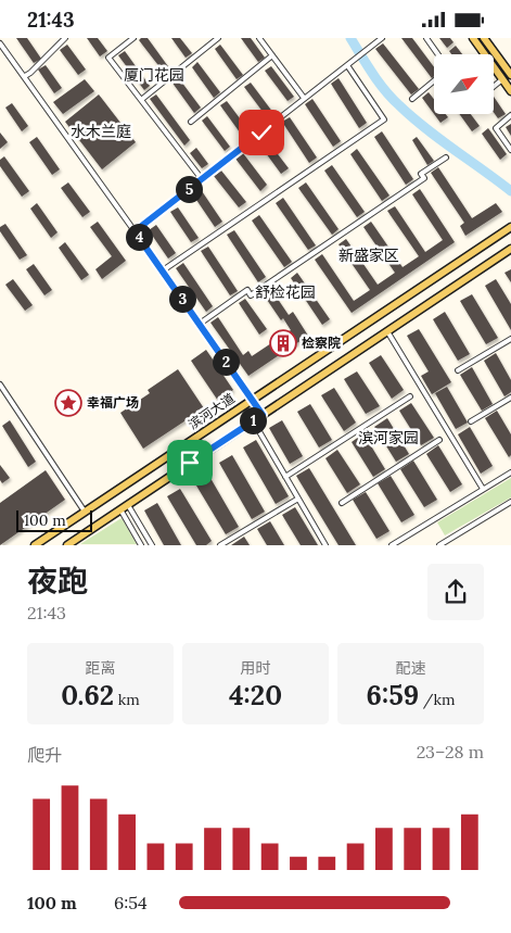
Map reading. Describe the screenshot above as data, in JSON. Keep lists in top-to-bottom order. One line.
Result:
{"streets":{"main road":["滨河大道"]},"districts":["厦门花园","水木兰庭","新盛家区","舒检花园","滨河家园"],"places":{"building":["检察院"],"place":["幸福广场"]},"scale_bar":"100 m","north":"top right","page":{"status":"21:43","pins":["5","4","3","2","1"],"scale":"100 m","heading":["夜跑","21:43"],"stats":[["距离","0.62 km"],["用时","4:20"],["配速","6:59 /km"]],"chart":["爬升","23–28 m"],"list":[{"name":"100 m","note":"6:54"}]}}
